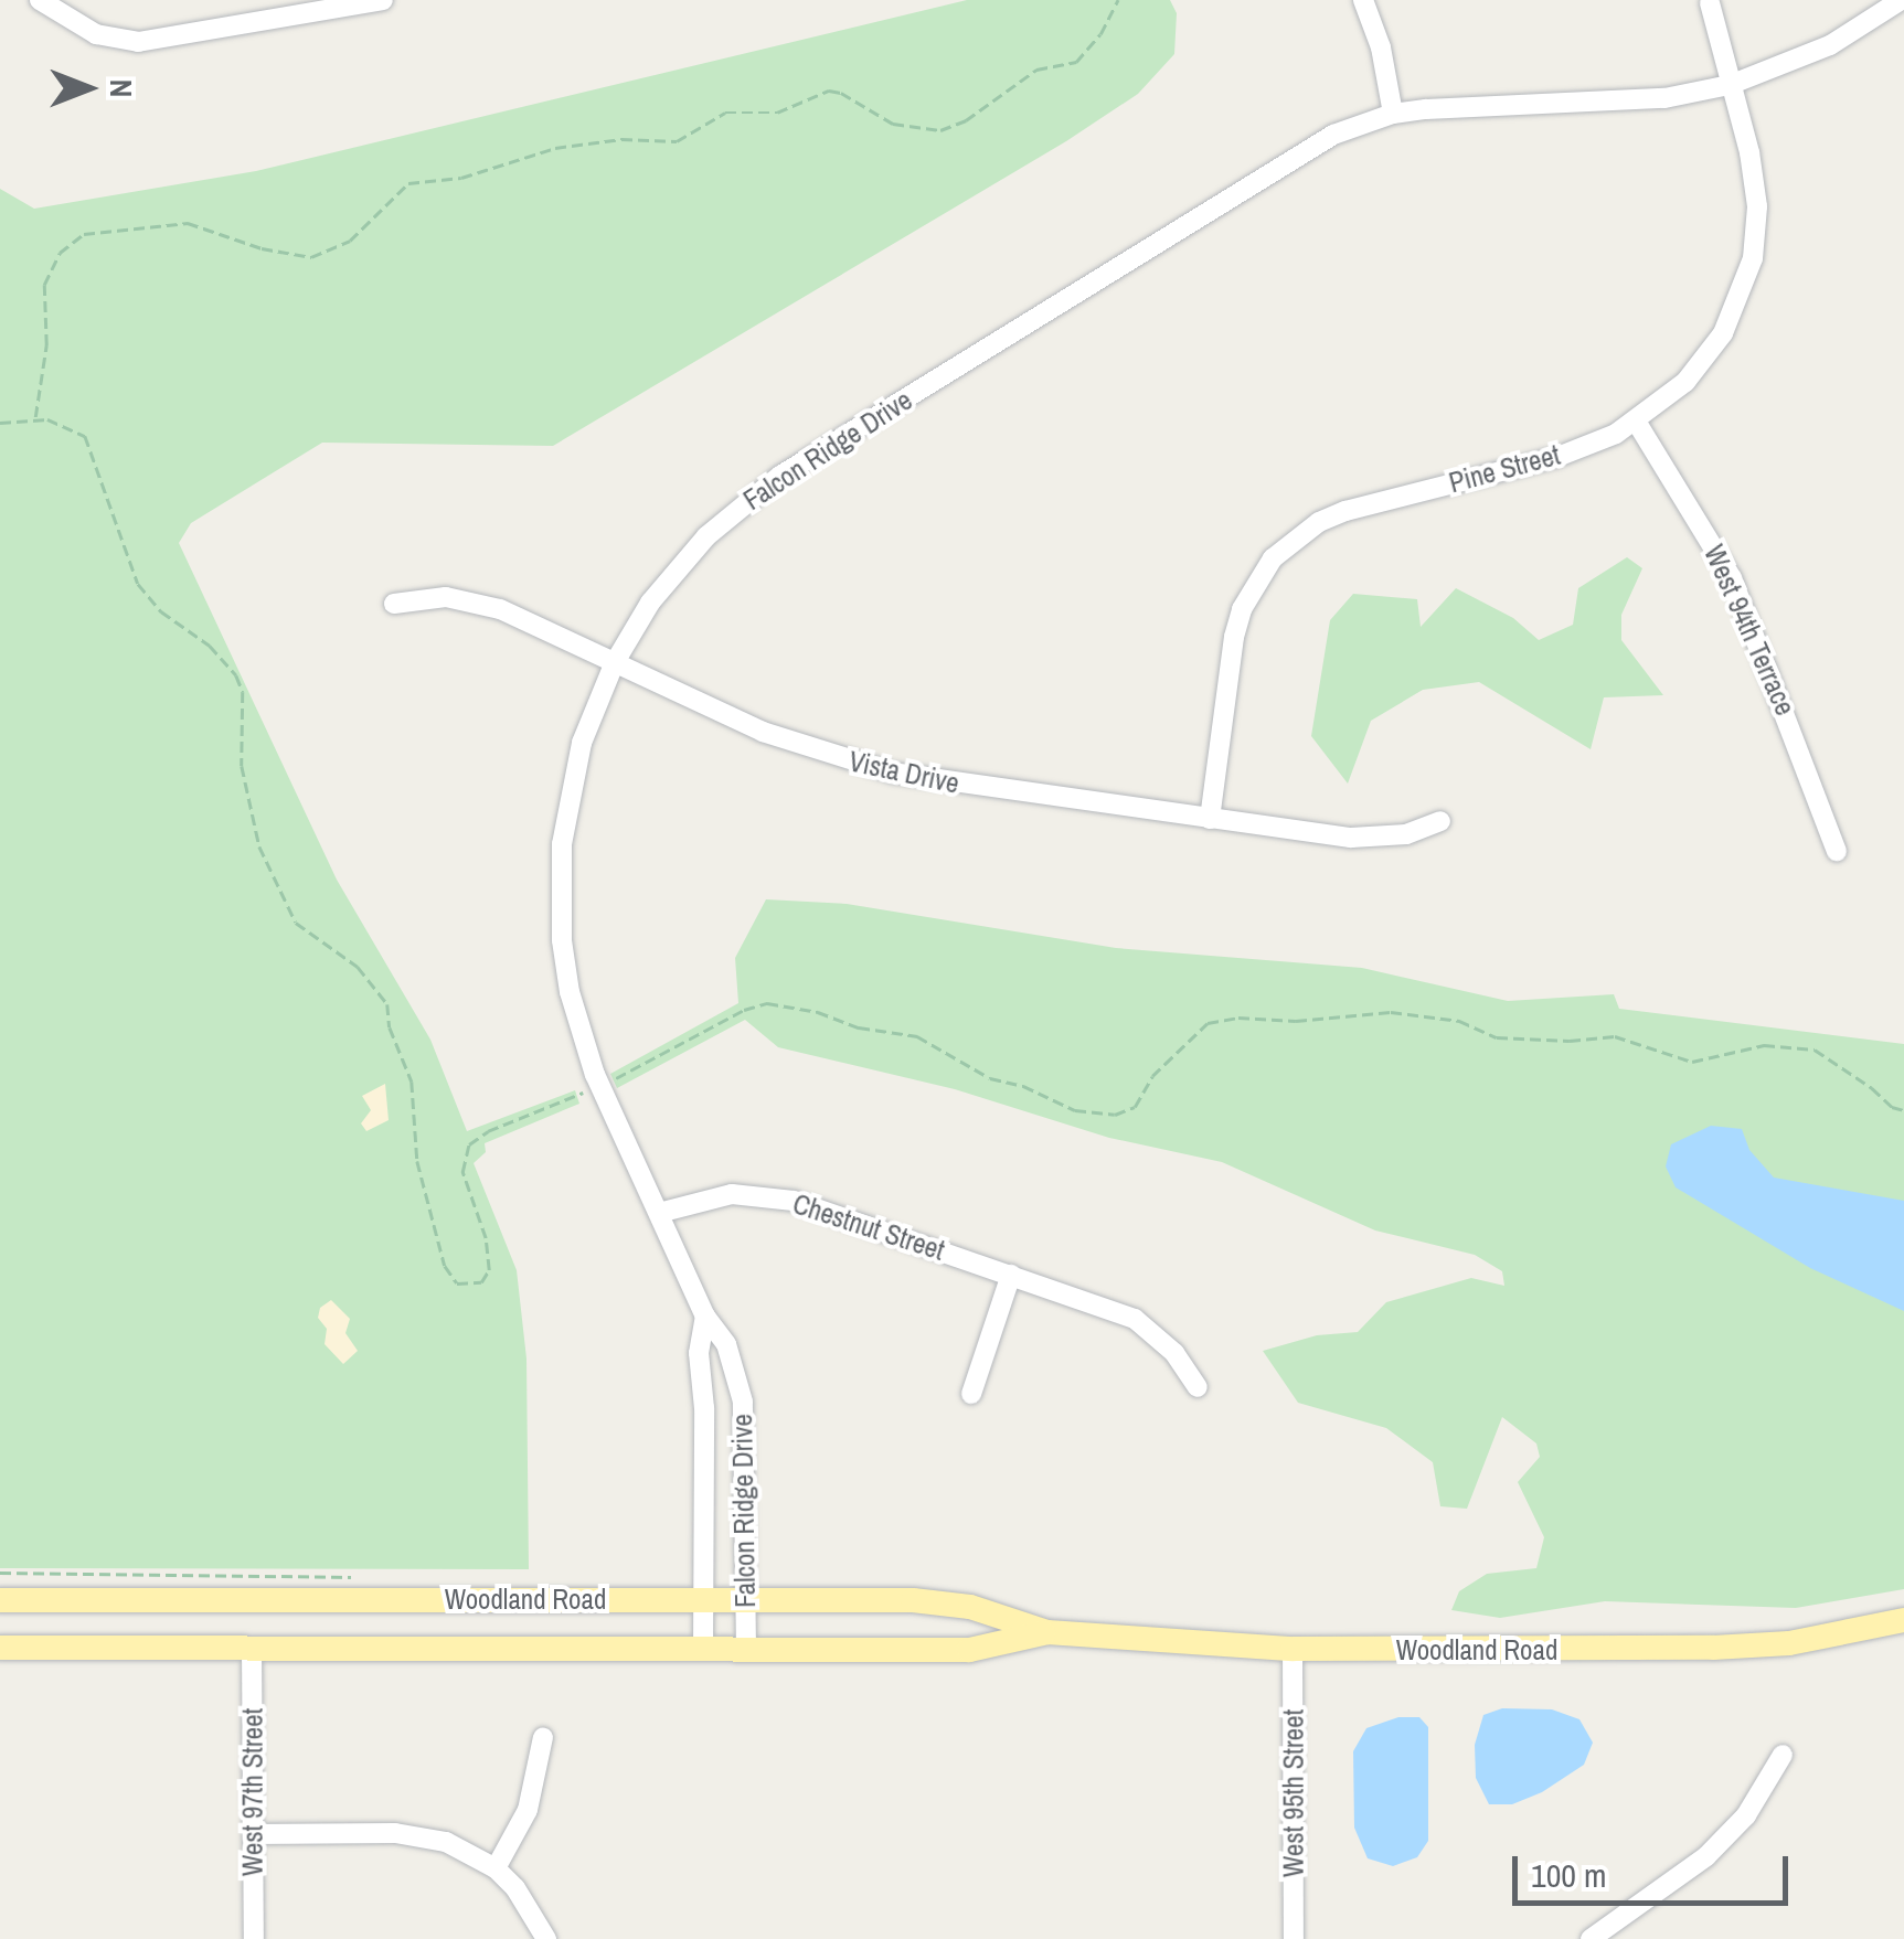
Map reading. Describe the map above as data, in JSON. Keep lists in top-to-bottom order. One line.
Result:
{"streets":{"main road":["Woodland Road"],"street":["Falcon Ridge Drive","Pine Street","West 94th Terrace","Vista Drive","Chestnut Street","West 97th Street","West 95th Street"]},"crossings":[["Falcon Ridge Drive","Pine Street"],["Falcon Ridge Drive","Vista Drive"],["Falcon Ridge Drive","Chestnut Street"],["Falcon Ridge Drive","Woodland Road"],["Pine Street","West 94th Terrace"],["Pine Street","Vista Drive"],["Woodland Road","West 97th Street"],["Woodland Road","West 95th Street"]],"scale_bar":"100 m","north":"right"}
